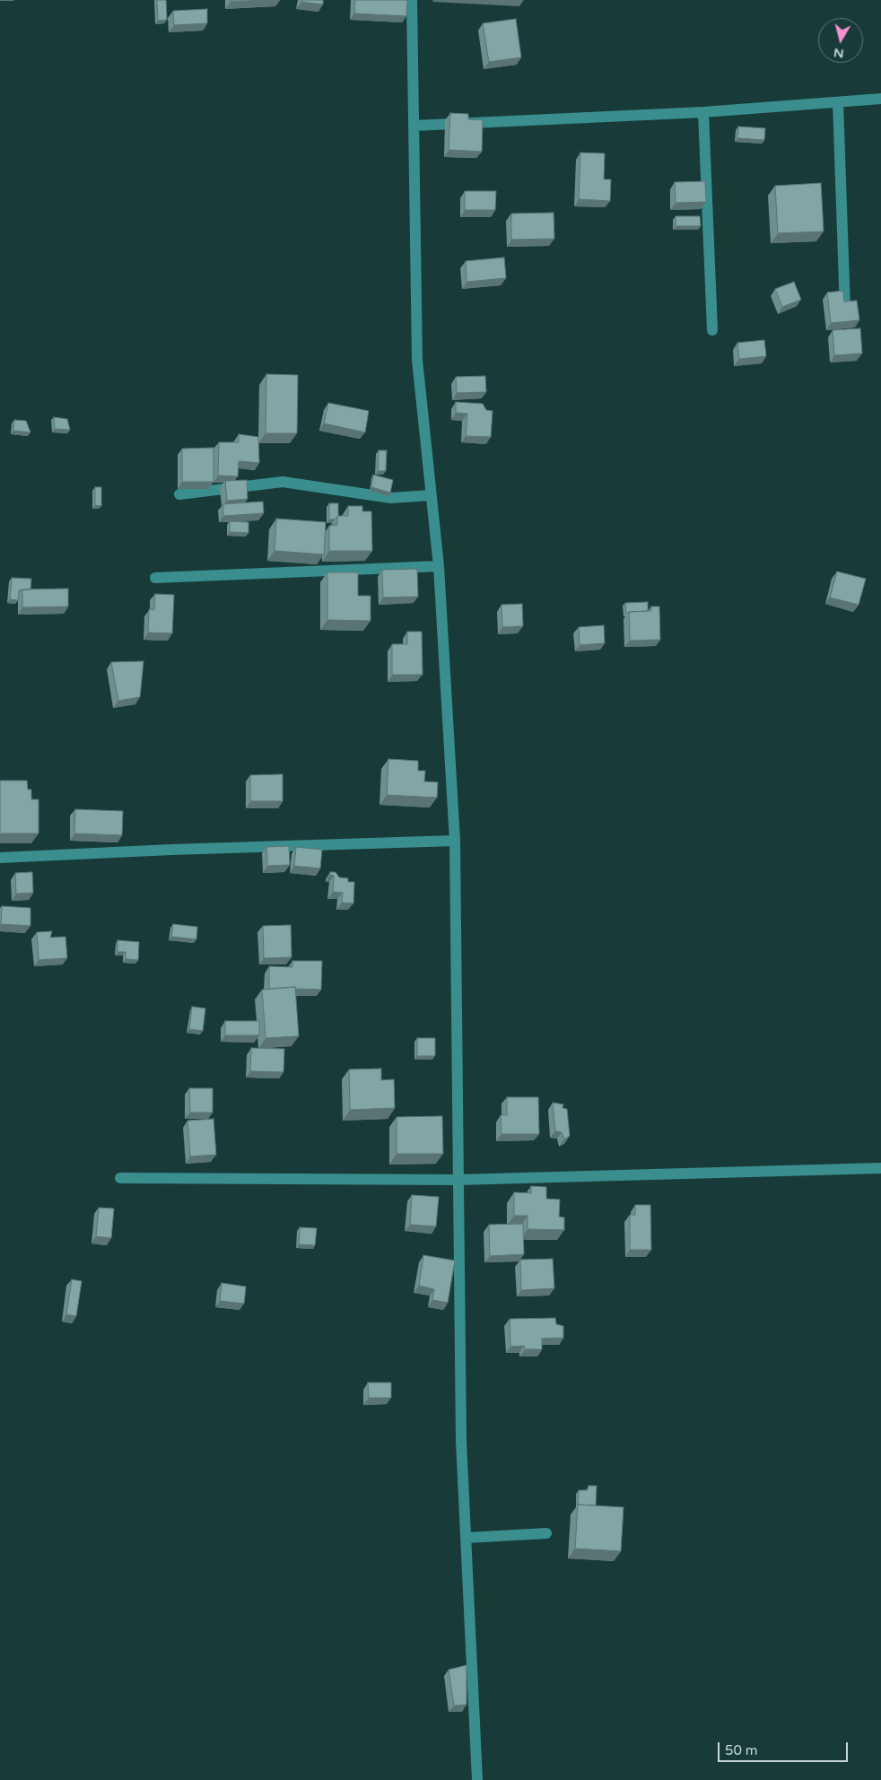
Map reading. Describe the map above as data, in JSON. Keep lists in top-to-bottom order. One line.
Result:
{"scale_bar":"50 m","north":"bottom"}
